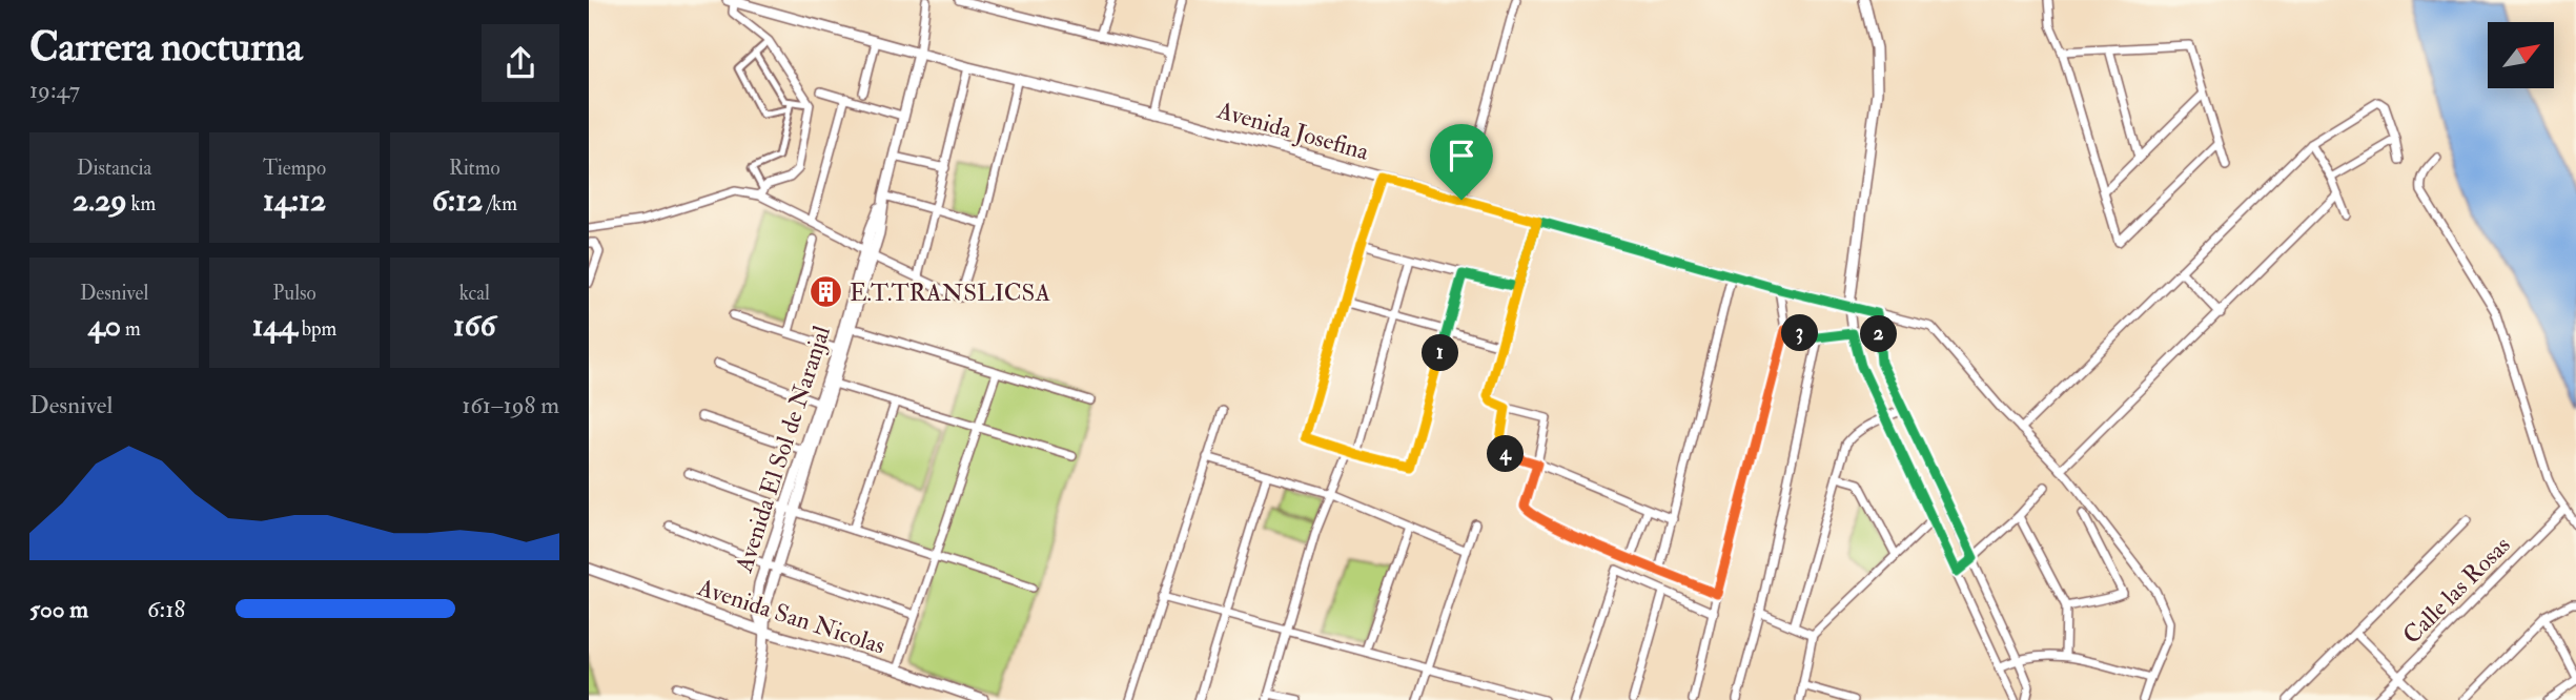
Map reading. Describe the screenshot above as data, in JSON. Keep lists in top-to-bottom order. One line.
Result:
{"streets":{"street":["Avenida Josefina","Avenida El Sol de Naranjal","Calle las Rosas","Avenida San Nicolas"]},"crossings":[["Avenida Josefina","Avenida El Sol de Naranjal"],["Avenida El Sol de Naranjal","Avenida San Nicolas"]],"places":{"building":["E.T.TRANSLICSA"]},"north":"top right","page":{"heading":["Carrera nocturna","19:47"],"stats":[["Distancia","2.29 km"],["Tiempo","14:12"],["Ritmo","6:12 /km"],["Desnivel","40 m"],["Pulso","144 bpm"],["kcal","166"]],"pins":["3","2","1","4"],"chart":["Desnivel","161–198 m"],"list":[{"name":"500 m","note":"6:18"}]}}
